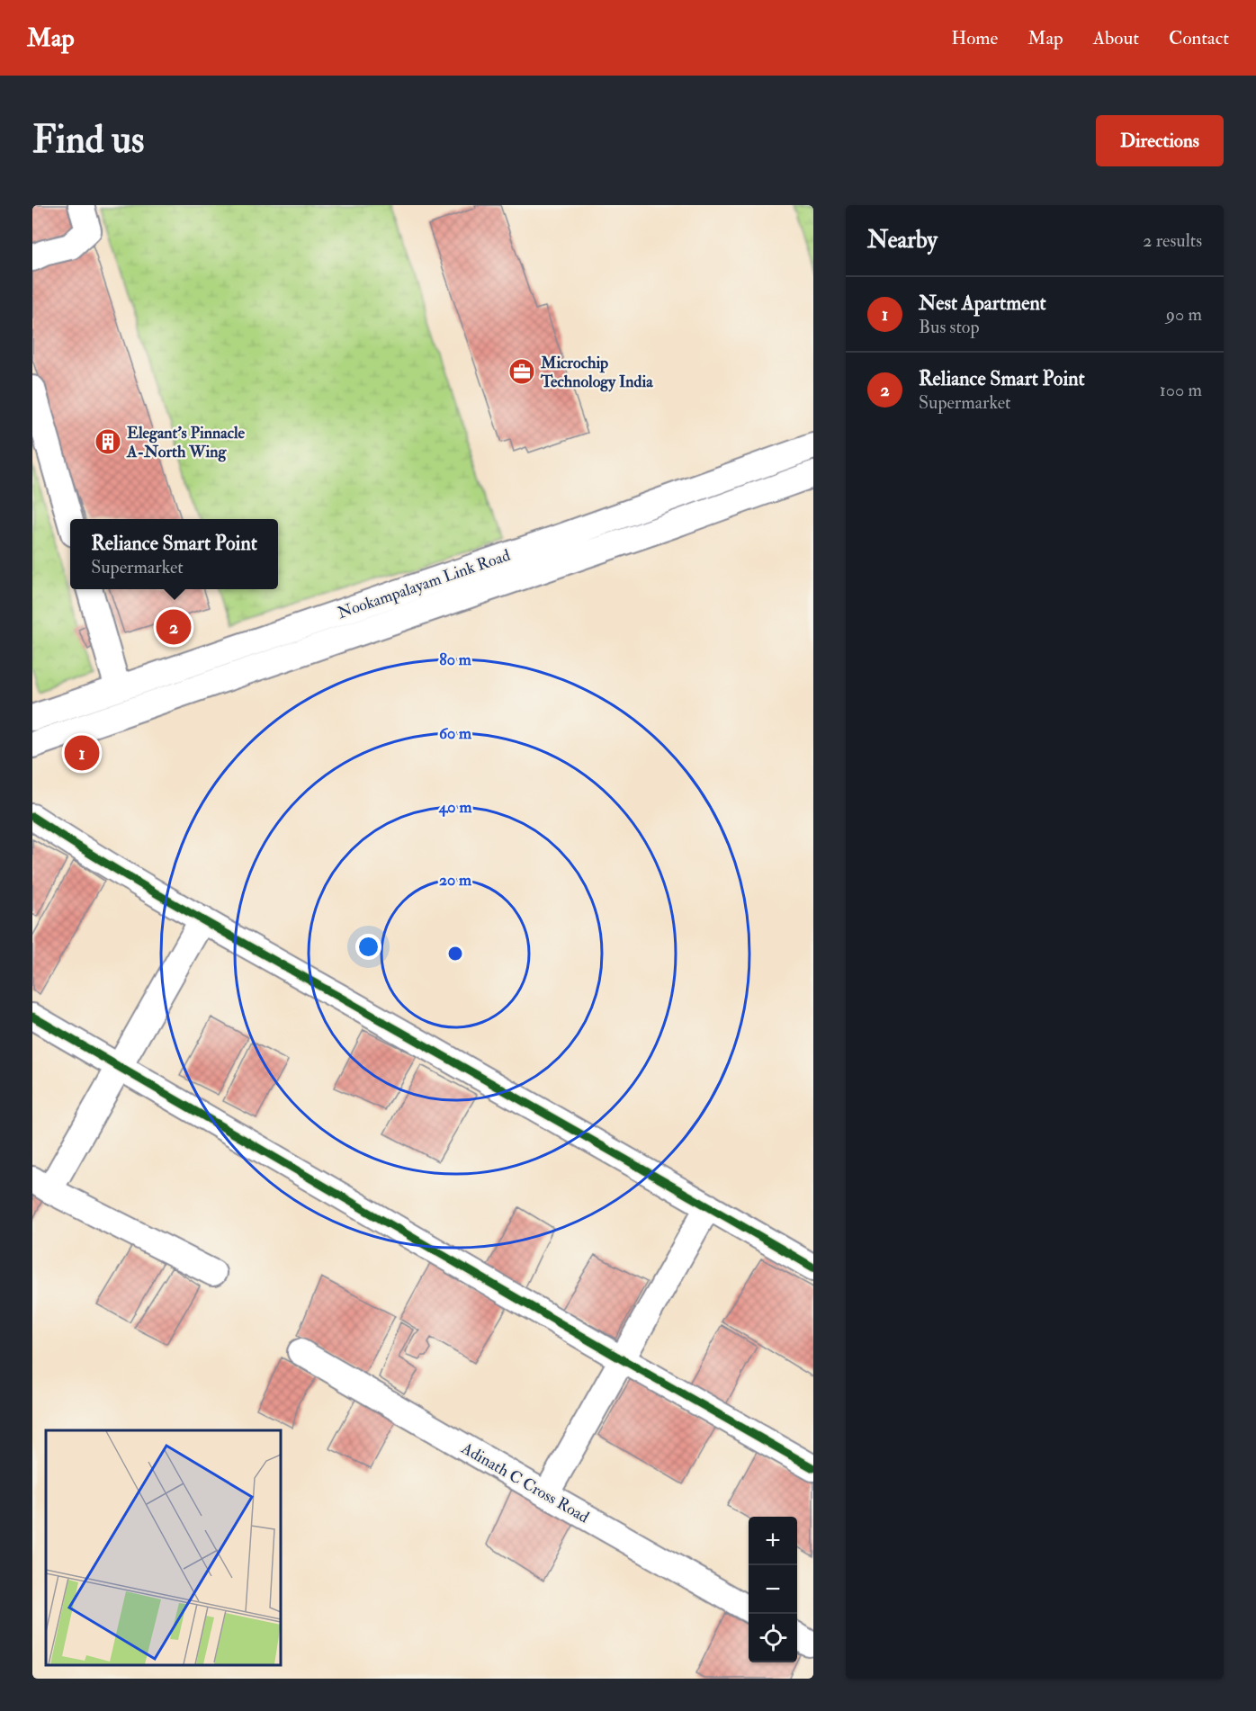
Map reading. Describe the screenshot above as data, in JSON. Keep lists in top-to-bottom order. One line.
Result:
{"streets":{"street":["Nookampalayam Link Road","Adinath C Cross Road"]},"places":{"office":["Microchip Technology India"],"building":["Elegant's Pinnacle A-North Wing"]},"page":{"header":"Map","nav":["Home","Map","About","Contact"],"buttons":"Directions","title":"Find us","heading":["Nearby","2 results"],"list":[{"mark":"1","name":"Nest Apartment","note":"Bus stop","value":"90 m"},{"mark":"2","name":"Reliance Smart Point","note":"Supermarket","value":"100 m"}],"popup":["Reliance Smart Point","Supermarket"],"pins":["2","1"],"map_buttons":["+","−"]},"rings":["80 m","60 m","40 m","20 m"]}
